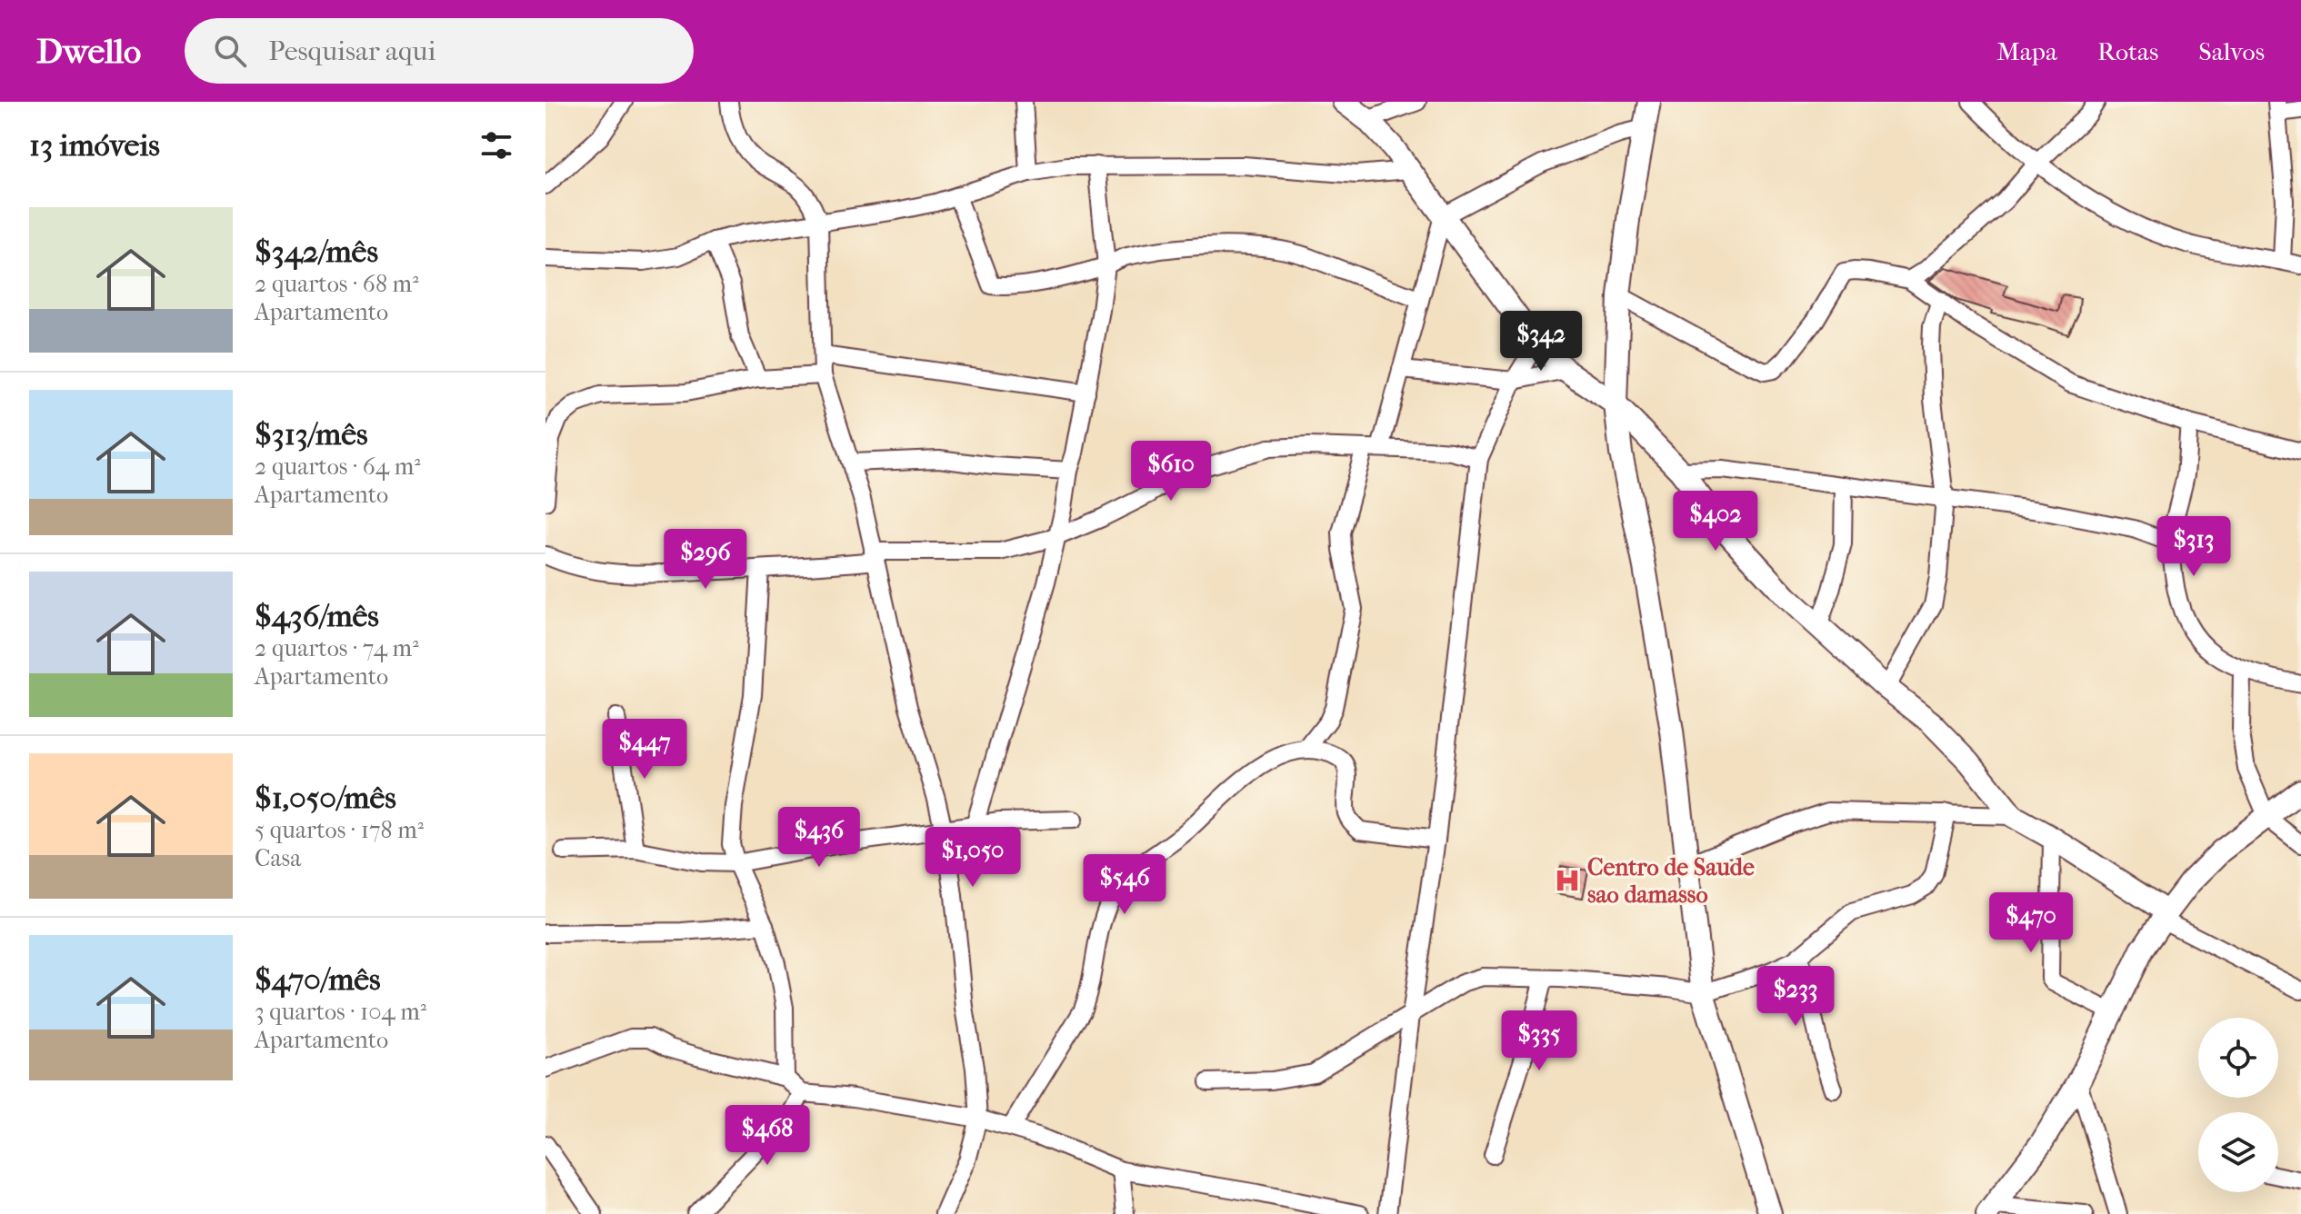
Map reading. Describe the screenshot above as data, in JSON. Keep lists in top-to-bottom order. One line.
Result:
{"places":{"hospital":["Centro de Saude sao damasso"]},"page":{"header":"Dwello","search":"Pesquisar aqui","nav":["Mapa","Rotas","Salvos"],"heading":"13 imóveis","list":[{"name":"$342/mês","note":"2 quartos · 68 m² · Apartamento"},{"name":"$313/mês","note":"2 quartos · 64 m² · Apartamento"},{"name":"$436/mês","note":"2 quartos · 74 m² · Apartamento"},{"name":"$1,050/mês","note":"5 quartos · 178 m² · Casa"},{"name":"$470/mês","note":"3 quartos · 104 m² · Apartamento"}],"price":["$342","$610","$402","$313","$296","$447","$436","$1,050","$546","$470","$233","$335","$468"]}}
